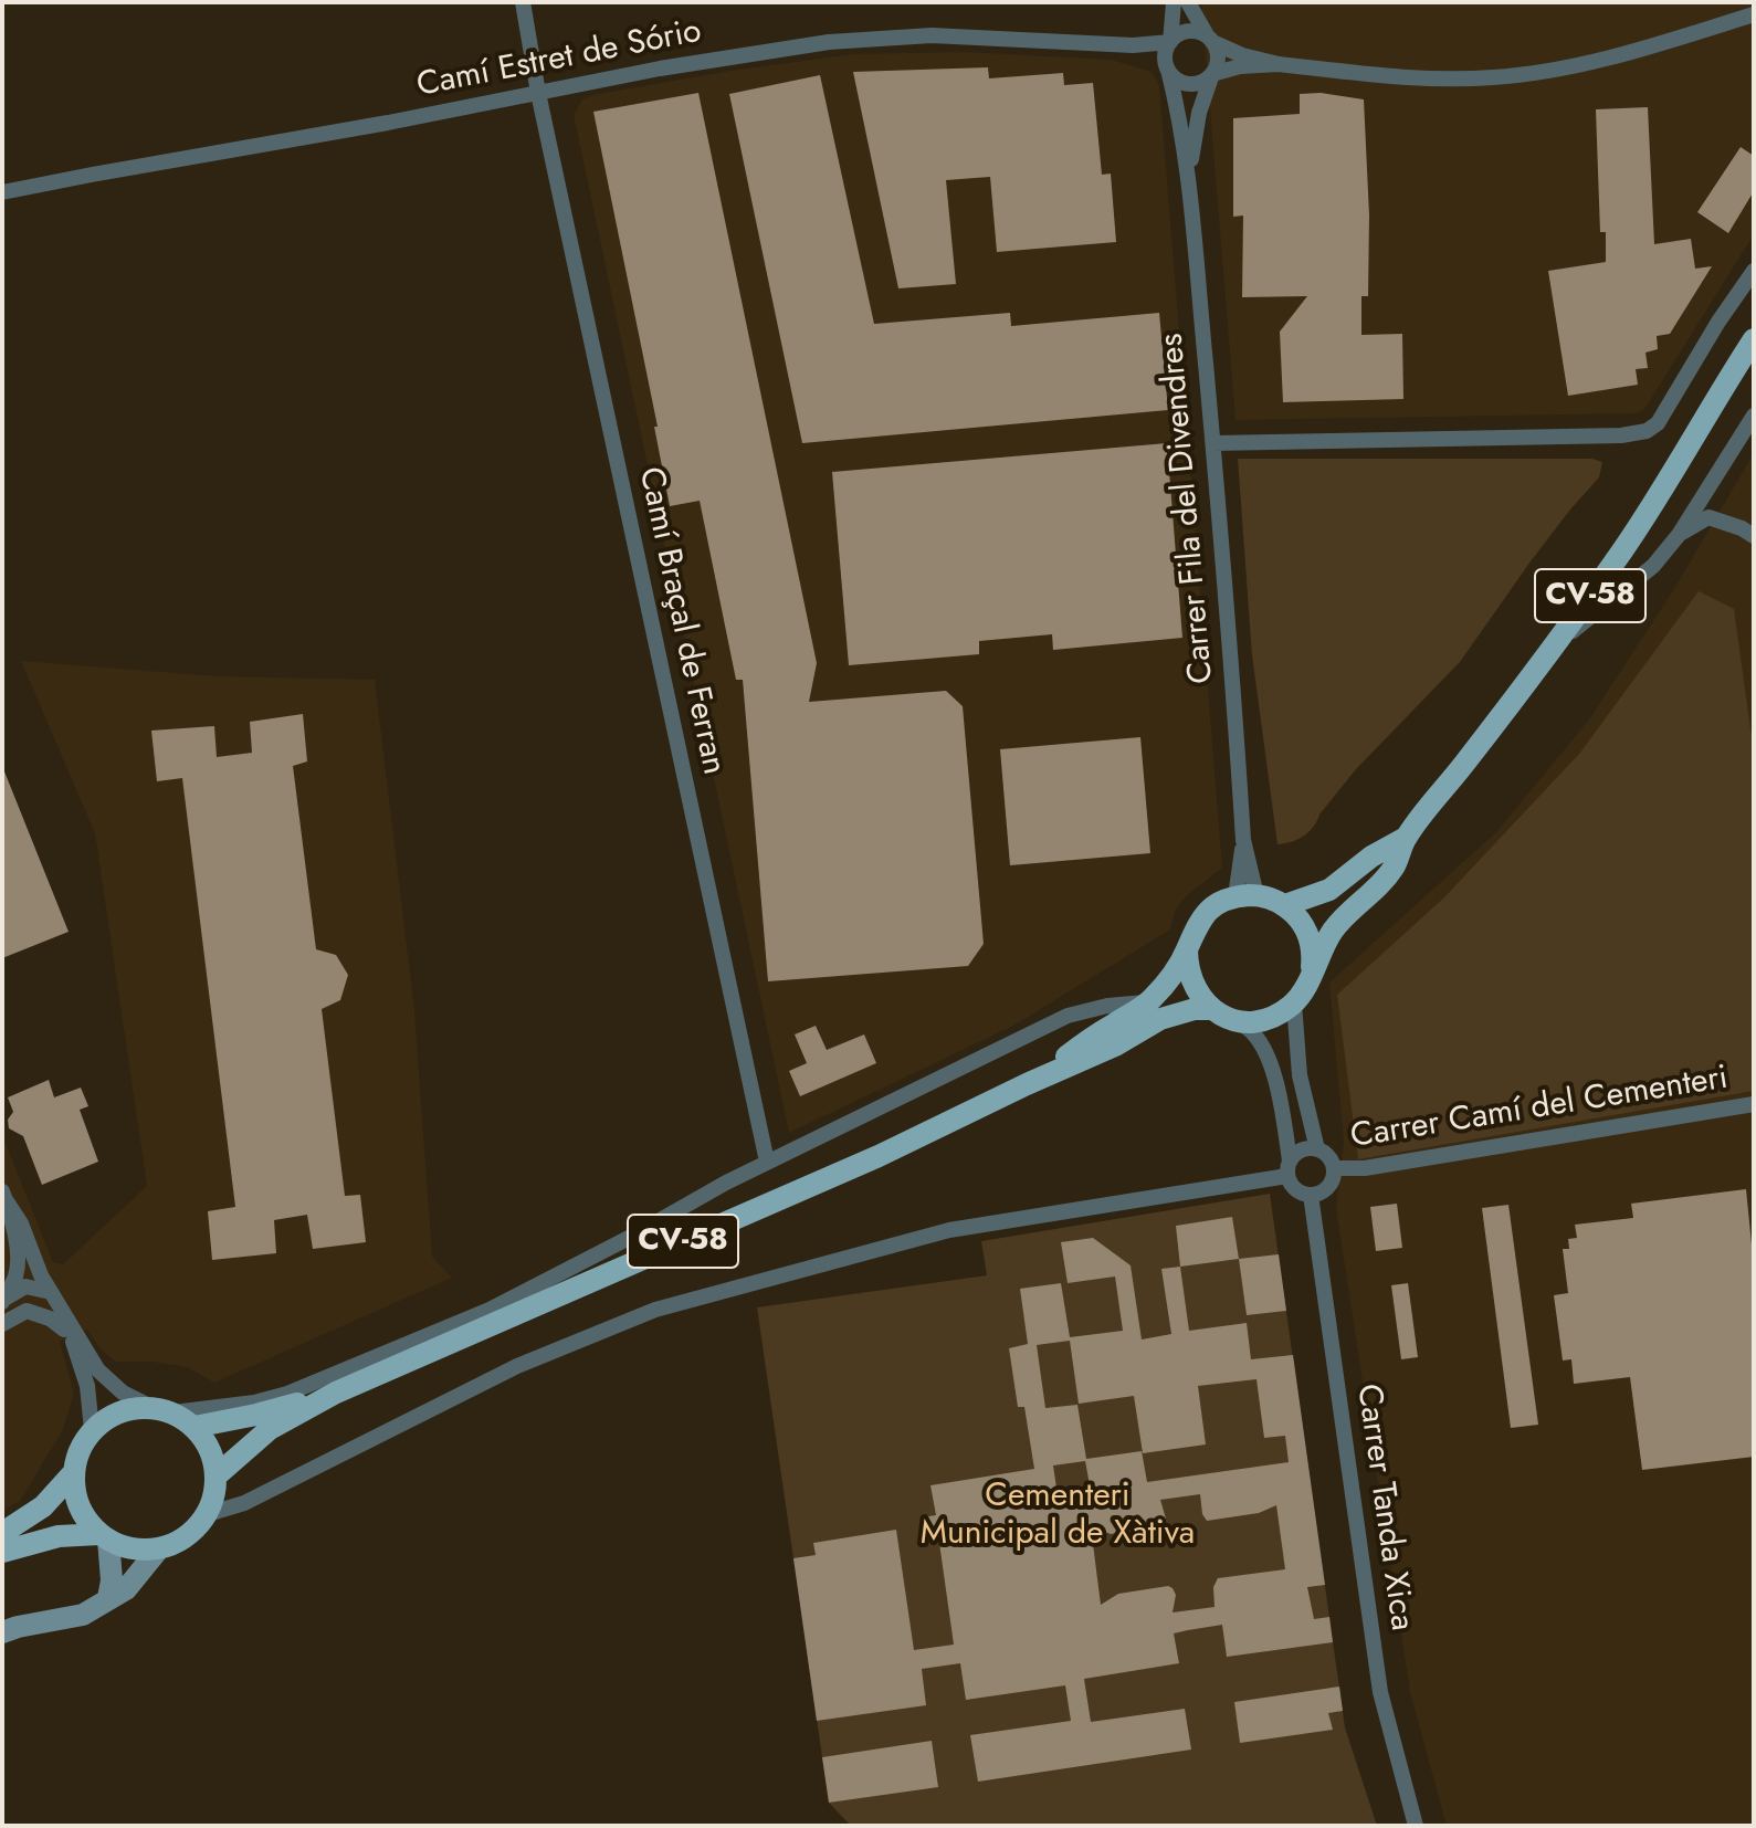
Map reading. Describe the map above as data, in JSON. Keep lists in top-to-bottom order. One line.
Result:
{"streets":{"main road":["CV-58"],"street":["Camí Estret de Sório","Carrer Fila del Divendres","Camí Braçal de Ferran","Carrer Camí del Cementeri","Carrer Tanda Xica"]},"crossings":[["Camí Estret de Sório","Carrer Fila del Divendres"],["Camí Estret de Sório","Camí Braçal de Ferran"],["Carrer Fila del Divendres","CV-58"],["Carrer Camí del Cementeri","Carrer Tanda Xica"]],"parks":["Cementeri Municipal de Xàtiva"]}
